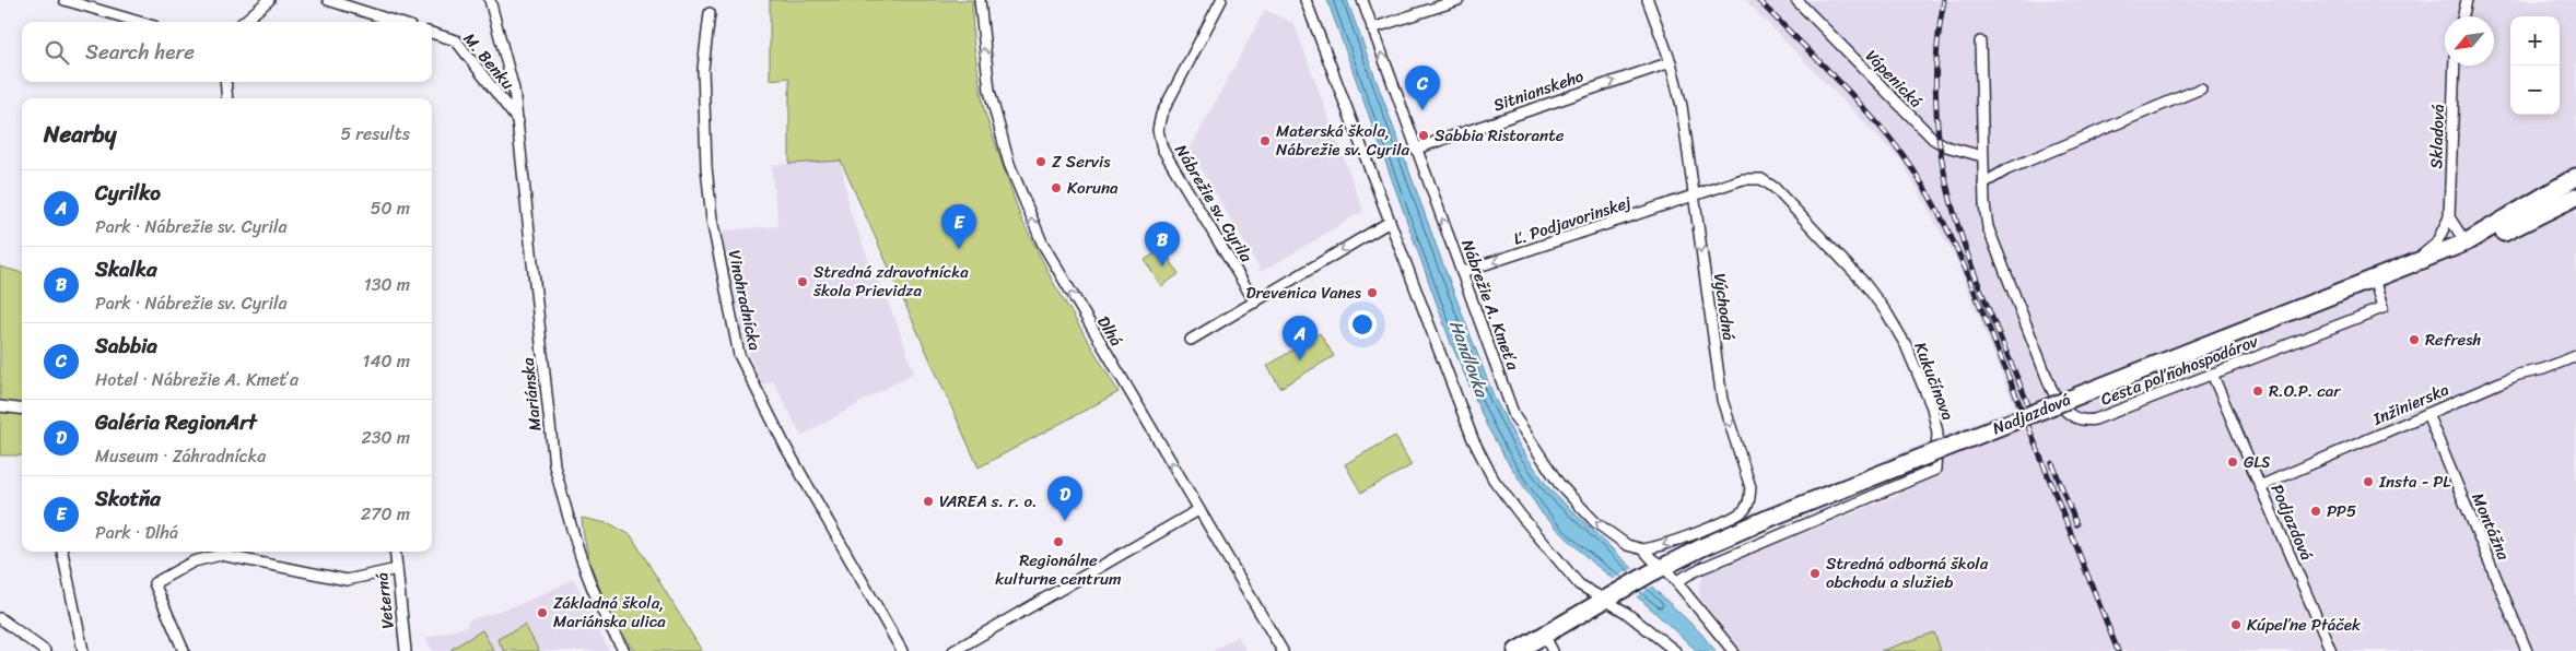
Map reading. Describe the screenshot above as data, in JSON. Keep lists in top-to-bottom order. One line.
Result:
{"streets":{"main road":["Nadjazdová"],"street":["M. Benku","Vápenická","Sitnianskeho","Skladová","Nábrežie sv. Cyrila","Ľ. Podjavorinskej","Vinohradnícka","Nábrežie A. Kmeťa","Východná","Dlhá","Cesta poľnohospodárov","Kukučínova","Mariánska","Inžinierska","Podjazdová","Montážna","Veterná"]},"crossings":[["M. Benku","Mariánska"],["Vápenická","Cesta poľnohospodárov"],["Sitnianskeho","Nábrežie A. Kmeťa"],["Sitnianskeho","Východná"],["Skladová","Nadjazdová"],["Ľ. Podjavorinskej","Nábrežie A. Kmeťa"],["Ľ. Podjavorinskej","Východná"],["Ľ. Podjavorinskej","Kukučínova"],["Nábrežie A. Kmeťa","Východná"],["Nábrežie A. Kmeťa","Kukučínova"],["Nábrežie A. Kmeťa","Nadjazdová"],["Východná","Kukučínova"],["Cesta poľnohospodárov","Nadjazdová"],["Cesta poľnohospodárov","Podjazdová"],["Inžinierska","Podjazdová"],["Inžinierska","Montážna"]],"one_way":["Sitnianskeho","Ľ. Podjavorinskej","Východná","Dlhá"],"water":["Handlovka"],"places":["Sabbia Ristorante","Materská škola, Nábrežie sv. Cyrila","Z Servis","Koruna","Stredná zdravotnícka škola Prievidza","Drevenica Vanes","Refresh","R.O.P. car","GLS","Insta - PL","VAREA s. r. o.","PP5","Regionálne kulturne centrum","Stredná odborná škola obchodu a služieb","Základná škola, Mariánska ulica","Kúpeľne Ptáček"],"north":"bottom left","page":{"map_buttons":["+","−"],"search":"Search here","pins":["C","E","B","A","D"],"heading":["Nearby","5 results"],"list":[{"mark":"A","name":"Cyrilko","note":"Park · Nábrežie sv. Cyrila","value":"50 m"},{"mark":"B","name":"Skalka","note":"Park · Nábrežie sv. Cyrila","value":"130 m"},{"mark":"C","name":"Sabbia","note":"Hotel · Nábrežie A. Kmeťa","value":"140 m"},{"mark":"D","name":"Galéria RegionArt","note":"Museum · Záhradnícka","value":"230 m"},{"mark":"E","name":"Skotňa","note":"Park · Dlhá","value":"270 m"}]}}
